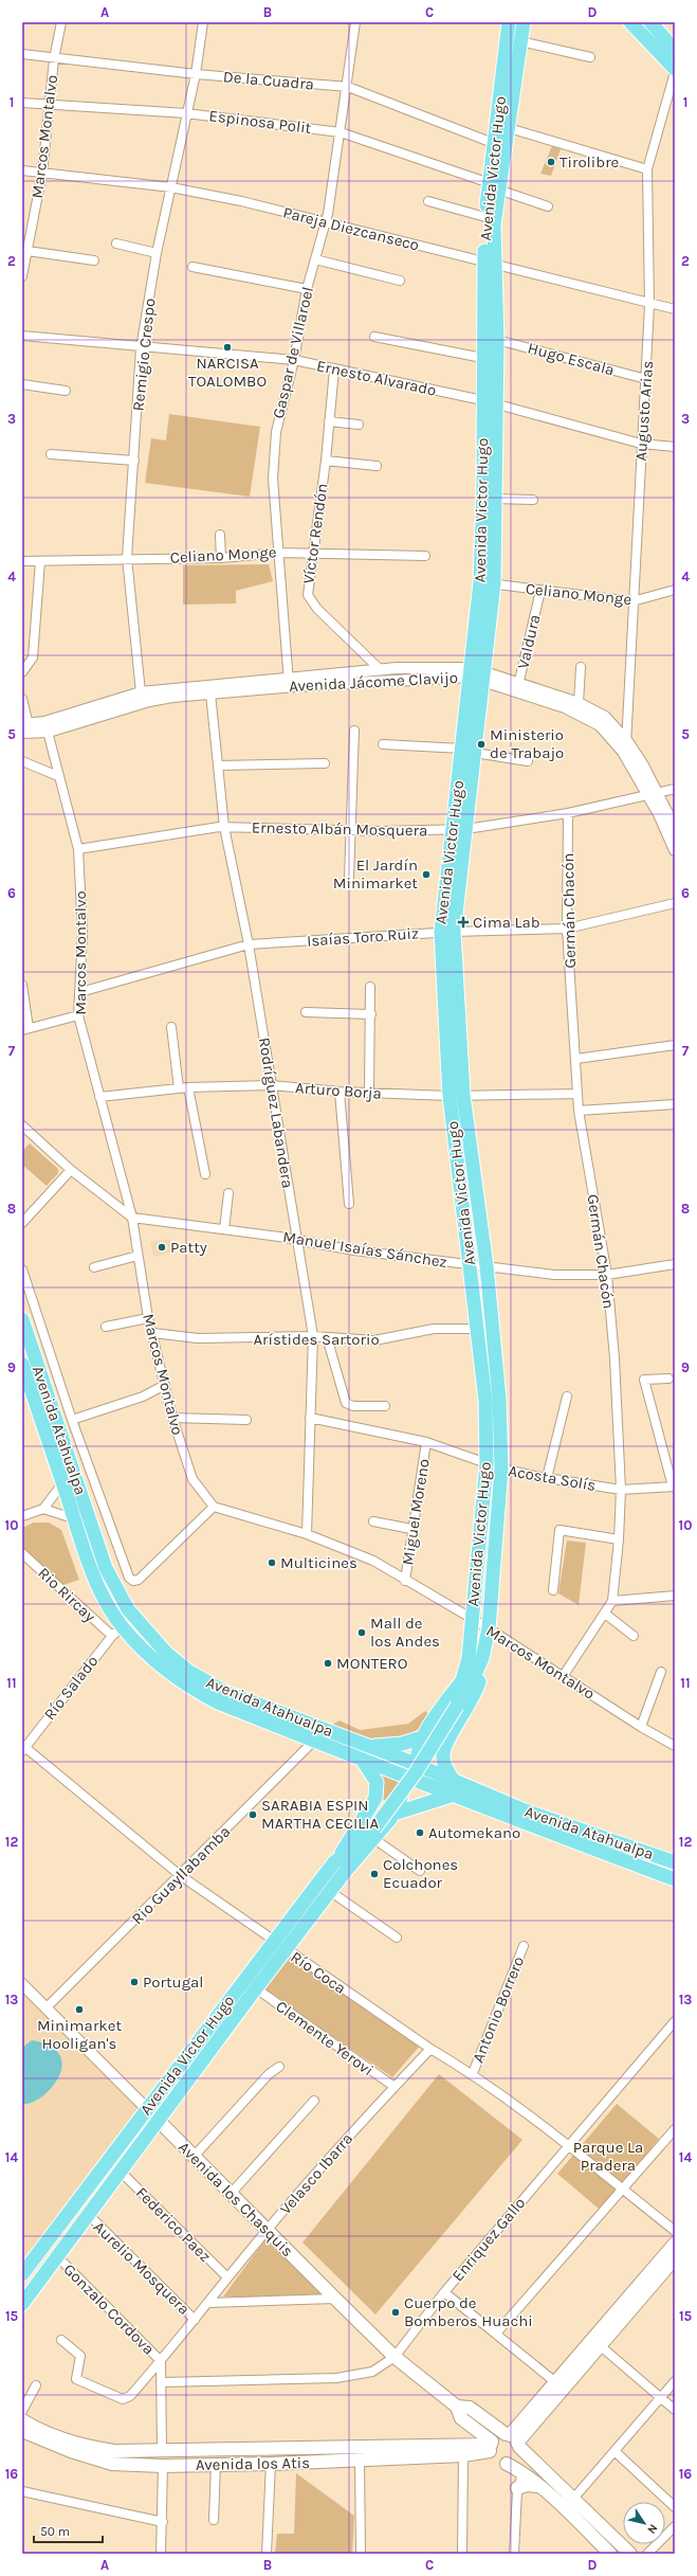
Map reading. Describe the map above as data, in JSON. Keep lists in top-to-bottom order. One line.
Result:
{"streets":{"main road":["Avenida Victor Hugo","Avenida Atahualpa","Avenida los Chasquis","Avenida los Atis"],"street":["De la Cuadra","Espinosa Polit","Marcos Montalvo","Pareja Diezcanseco","Gaspar de Villaroel","Remigio Crespo","Hugo Escala","Ernesto Alvarado","Augusto Arias","Víctor Rendón","Celiano Monge","Valdura","Avenida Jácome Clavijo","Ernesto Albán Mosquera","Germán Chacón","Isaías Toro Ruiz","Arturo Borja","Rodríguez Labandera","Manuel Isaías Sánchez","Arístides Sartorio","Acosta Solís","Miguel Moreno","Rio Rircay","Río Salado","Rio Guayllabamba","Río Coca","Antonio Borrero","Clemente Yerovi","Velasco Ibarra","Federico Paez","Enriquez Gallo","Aurelio Mosquera","Gonzalo Cordova"]},"crossings":[["De la Cuadra","Marcos Montalvo"],["De la Cuadra","Avenida Victor Hugo"],["De la Cuadra","Gaspar de Villaroel"],["De la Cuadra","Remigio Crespo"],["Espinosa Polit","Marcos Montalvo"],["Espinosa Polit","Avenida Victor Hugo"],["Espinosa Polit","Gaspar de Villaroel"],["Espinosa Polit","Remigio Crespo"],["Marcos Montalvo","Avenida Victor Hugo"],["Marcos Montalvo","Pareja Diezcanseco"],["Marcos Montalvo","Avenida Jácome Clavijo"],["Marcos Montalvo","Ernesto Albán Mosquera"],["Marcos Montalvo","Germán Chacón"],["Marcos Montalvo","Isaías Toro Ruiz"],["Marcos Montalvo","Arturo Borja"],["Marcos Montalvo","Rodríguez Labandera"],["Marcos Montalvo","Manuel Isaías Sánchez"],["Marcos Montalvo","Arístides Sartorio"],["Marcos Montalvo","Miguel Moreno"],["Avenida Victor Hugo","Pareja Diezcanseco"],["Avenida Victor Hugo","Hugo Escala"],["Avenida Victor Hugo","Ernesto Alvarado"],["Avenida Victor Hugo","Celiano Monge"],["Avenida Victor Hugo","Avenida Jácome Clavijo"],["Avenida Victor Hugo","Ernesto Albán Mosquera"],["Avenida Victor Hugo","Isaías Toro Ruiz"],["Avenida Victor Hugo","Arturo Borja"],["Avenida Victor Hugo","Manuel Isaías Sánchez"],["Avenida Victor Hugo","Arístides Sartorio"],["Avenida Victor Hugo","Avenida Atahualpa"],["Avenida Victor Hugo","Acosta Solís"],["Avenida Victor Hugo","Río Coca"],["Avenida Victor Hugo","Clemente Yerovi"],["Avenida Victor Hugo","Avenida los Chasquis"],["Avenida Victor Hugo","Federico Paez"],["Avenida Victor Hugo","Aurelio Mosquera"],["Avenida Victor Hugo","Gonzalo Cordova"],["Pareja Diezcanseco","Gaspar de Villaroel"],["Pareja Diezcanseco","Remigio Crespo"],["Pareja Diezcanseco","Augusto Arias"],["Gaspar de Villaroel","Ernesto Alvarado"],["Gaspar de Villaroel","Celiano Monge"],["Gaspar de Villaroel","Avenida Jácome Clavijo"],["Remigio Crespo","Ernesto Alvarado"],["Remigio Crespo","Celiano Monge"],["Remigio Crespo","Avenida Jácome Clavijo"],["Hugo Escala","Augusto Arias"],["Ernesto Alvarado","Augusto Arias"],["Ernesto Alvarado","Víctor Rendón"],["Augusto Arias","Celiano Monge"],["Augusto Arias","Avenida Jácome Clavijo"],["Víctor Rendón","Celiano Monge"],["Víctor Rendón","Avenida Jácome Clavijo"],["Celiano Monge","Valdura"],["Valdura","Avenida Jácome Clavijo"],["Avenida Jácome Clavijo","Ernesto Albán Mosquera"],["Avenida Jácome Clavijo","Rodríguez Labandera"],["Ernesto Albán Mosquera","Germán Chacón"],["Ernesto Albán Mosquera","Rodríguez Labandera"],["Germán Chacón","Isaías Toro Ruiz"],["Germán Chacón","Arturo Borja"],["Germán Chacón","Manuel Isaías Sánchez"],["Germán Chacón","Acosta Solís"],["Isaías Toro Ruiz","Rodríguez Labandera"],["Arturo Borja","Rodríguez Labandera"],["Rodríguez Labandera","Manuel Isaías Sánchez"],["Rodríguez Labandera","Arístides Sartorio"],["Rodríguez Labandera","Acosta Solís"],["Avenida Atahualpa","Rio Rircay"],["Avenida Atahualpa","Río Salado"],["Avenida Atahualpa","Rio Guayllabamba"],["Acosta Solís","Miguel Moreno"],["Rio Rircay","Río Salado"],["Río Salado","Río Coca"],["Rio Guayllabamba","Río Coca"],["Rio Guayllabamba","Avenida los Chasquis"],["Río Coca","Antonio Borrero"],["Río Coca","Velasco Ibarra"],["Río Coca","Enriquez Gallo"],["Clemente Yerovi","Velasco Ibarra"],["Velasco Ibarra","Avenida los Chasquis"],["Velasco Ibarra","Federico Paez"],["Velasco Ibarra","Aurelio Mosquera"],["Velasco Ibarra","Gonzalo Cordova"],["Avenida los Chasquis","Enriquez Gallo"],["Avenida los Chasquis","Avenida los Atis"]],"parks":["Parque La Pradera"],"places":{"other":["Tirolibre","NARCISA TOALOMBO","Ministerio de Trabajo","El Jardín Minimarket","Patty","Multicines","Mall de los Andes","MONTERO","SARABIA ESPIN MARTHA CECILIA","Automekano","Colchones Ecuador","Portugal","Minimarket Hooligan's","Cuerpo de Bomberos Huachi"],"health":["Cima Lab"]},"scale_bar":"50 m","north":"bottom right","grid":{"columns":["A","B","C","D"],"rows":["1","2","3","4","5","6","7","8","9","10","11","12","13","14","15","16"]}}
